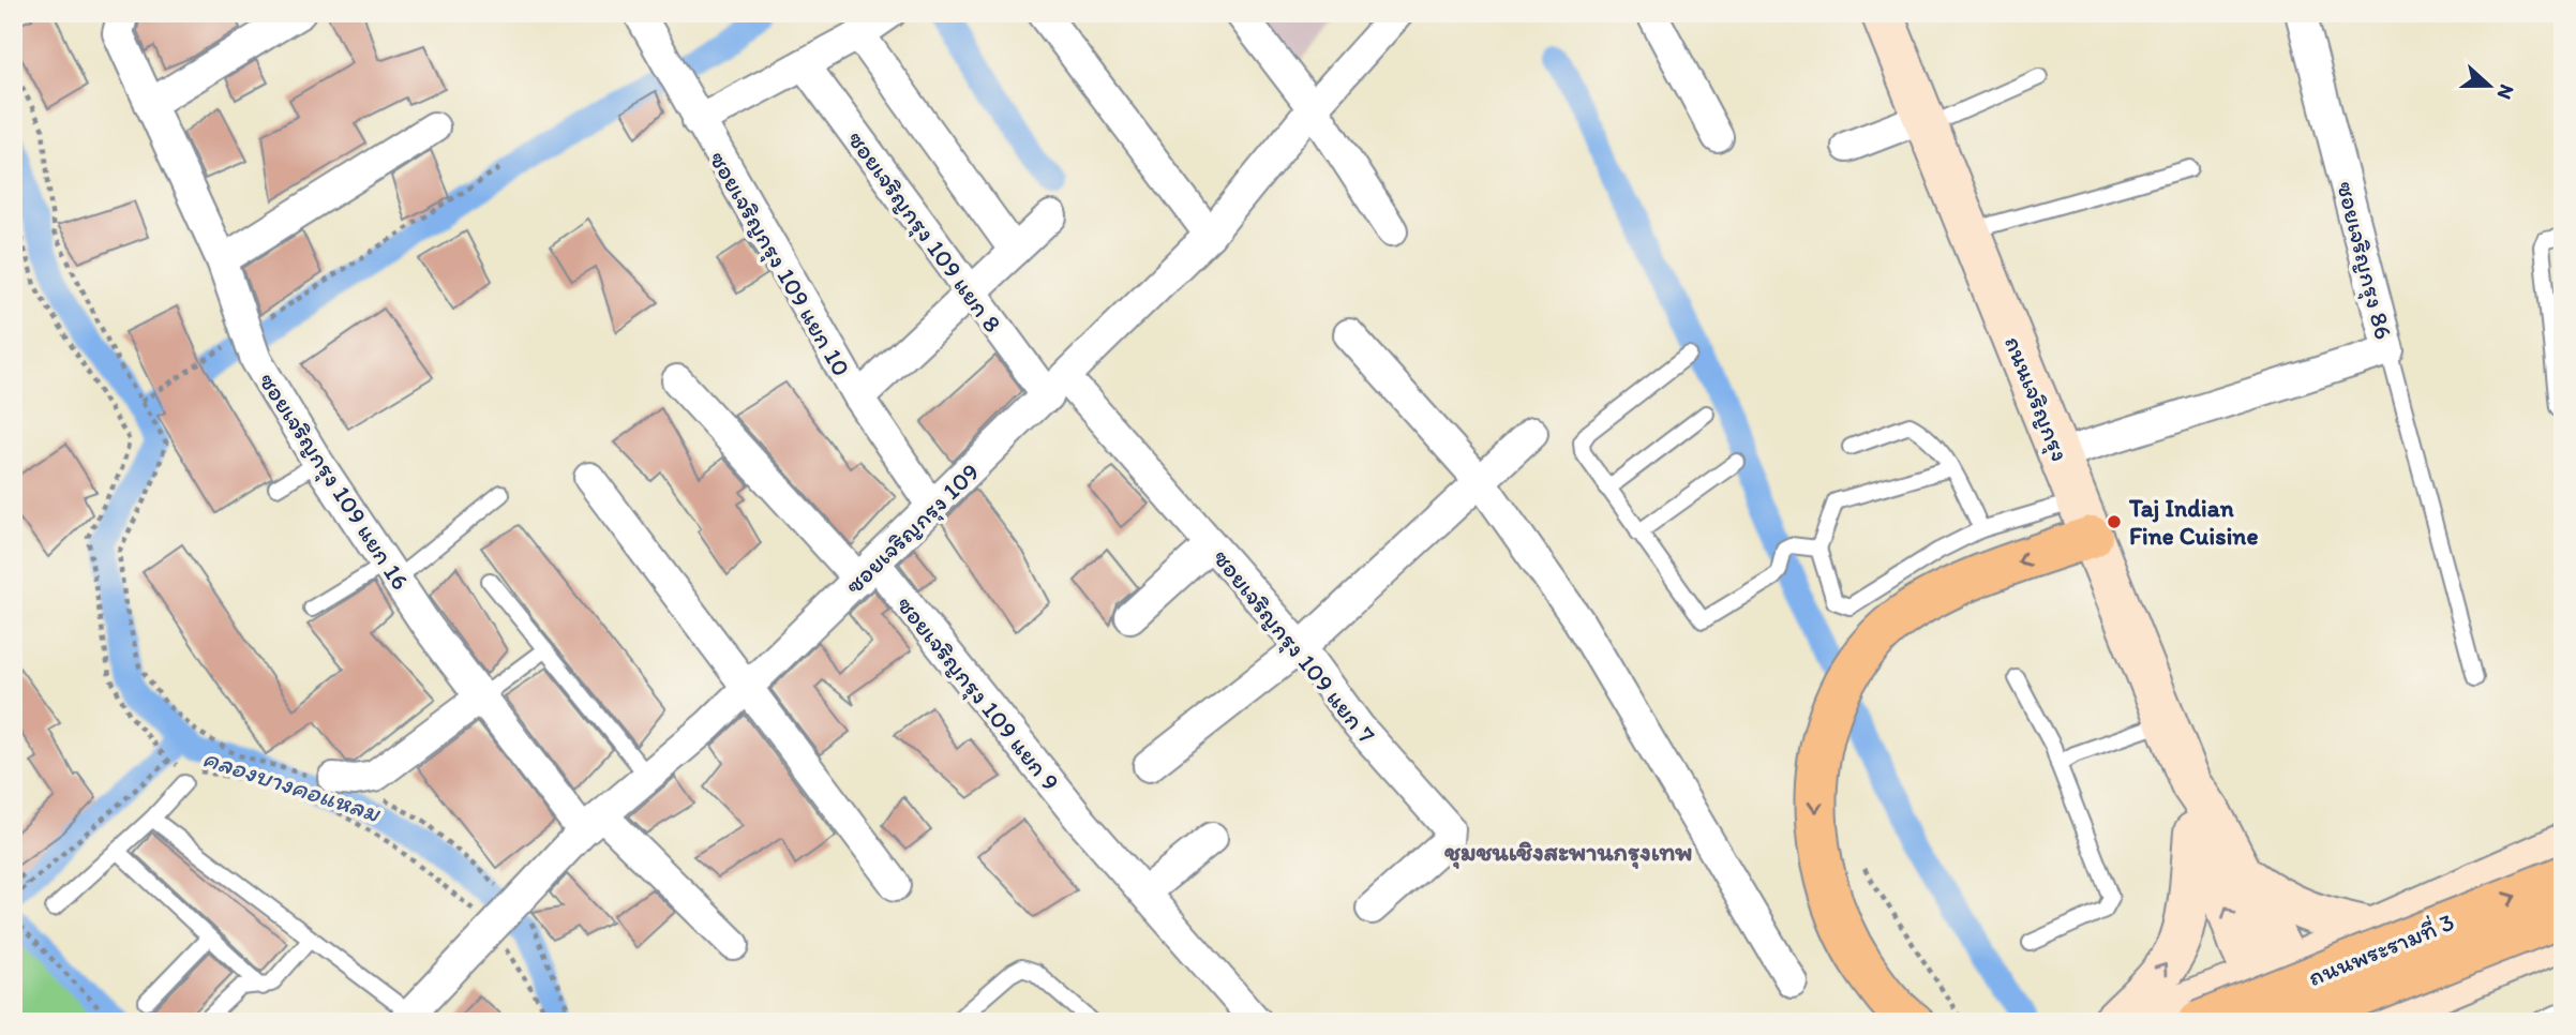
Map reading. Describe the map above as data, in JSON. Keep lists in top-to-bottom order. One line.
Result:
{"streets":{"main road":["ถนนพระรามที่ 3"],"street":["ซอยเจริญกรุง 109 แยก 8","ซอยเจริญกรุง 86","ซอยเจริญกรุง 109 แยก 10","ถนนเจริญกรุง","ซอยเจริญกรุง 109 แยก 16","ซอยเจริญกรุง 109","ซอยเจริญกรุง 109 แยก 7","ซอยเจริญกรุง 109 แยก 9"]},"crossings":[["ซอยเจริญกรุง 109 แยก 8","ซอยเจริญกรุง 109"],["ซอยเจริญกรุง 109 แยก 8","ซอยเจริญกรุง 109 แยก 7"],["ซอยเจริญกรุง 86","ถนนเจริญกรุง"],["ซอยเจริญกรุง 109 แยก 10","ซอยเจริญกรุง 109"],["ซอยเจริญกรุง 109 แยก 16","ซอยเจริญกรุง 109"],["ซอยเจริญกรุง 109","ซอยเจริญกรุง 109 แยก 7"],["ซอยเจริญกรุง 109","ซอยเจริญกรุง 109 แยก 9"]],"districts":["ชุมชนเชิงสะพานกรุงเทพ"],"water":["คลองบางคอแหลม"],"places":["Taj Indian Fine Cuisine"],"north":"right"}
